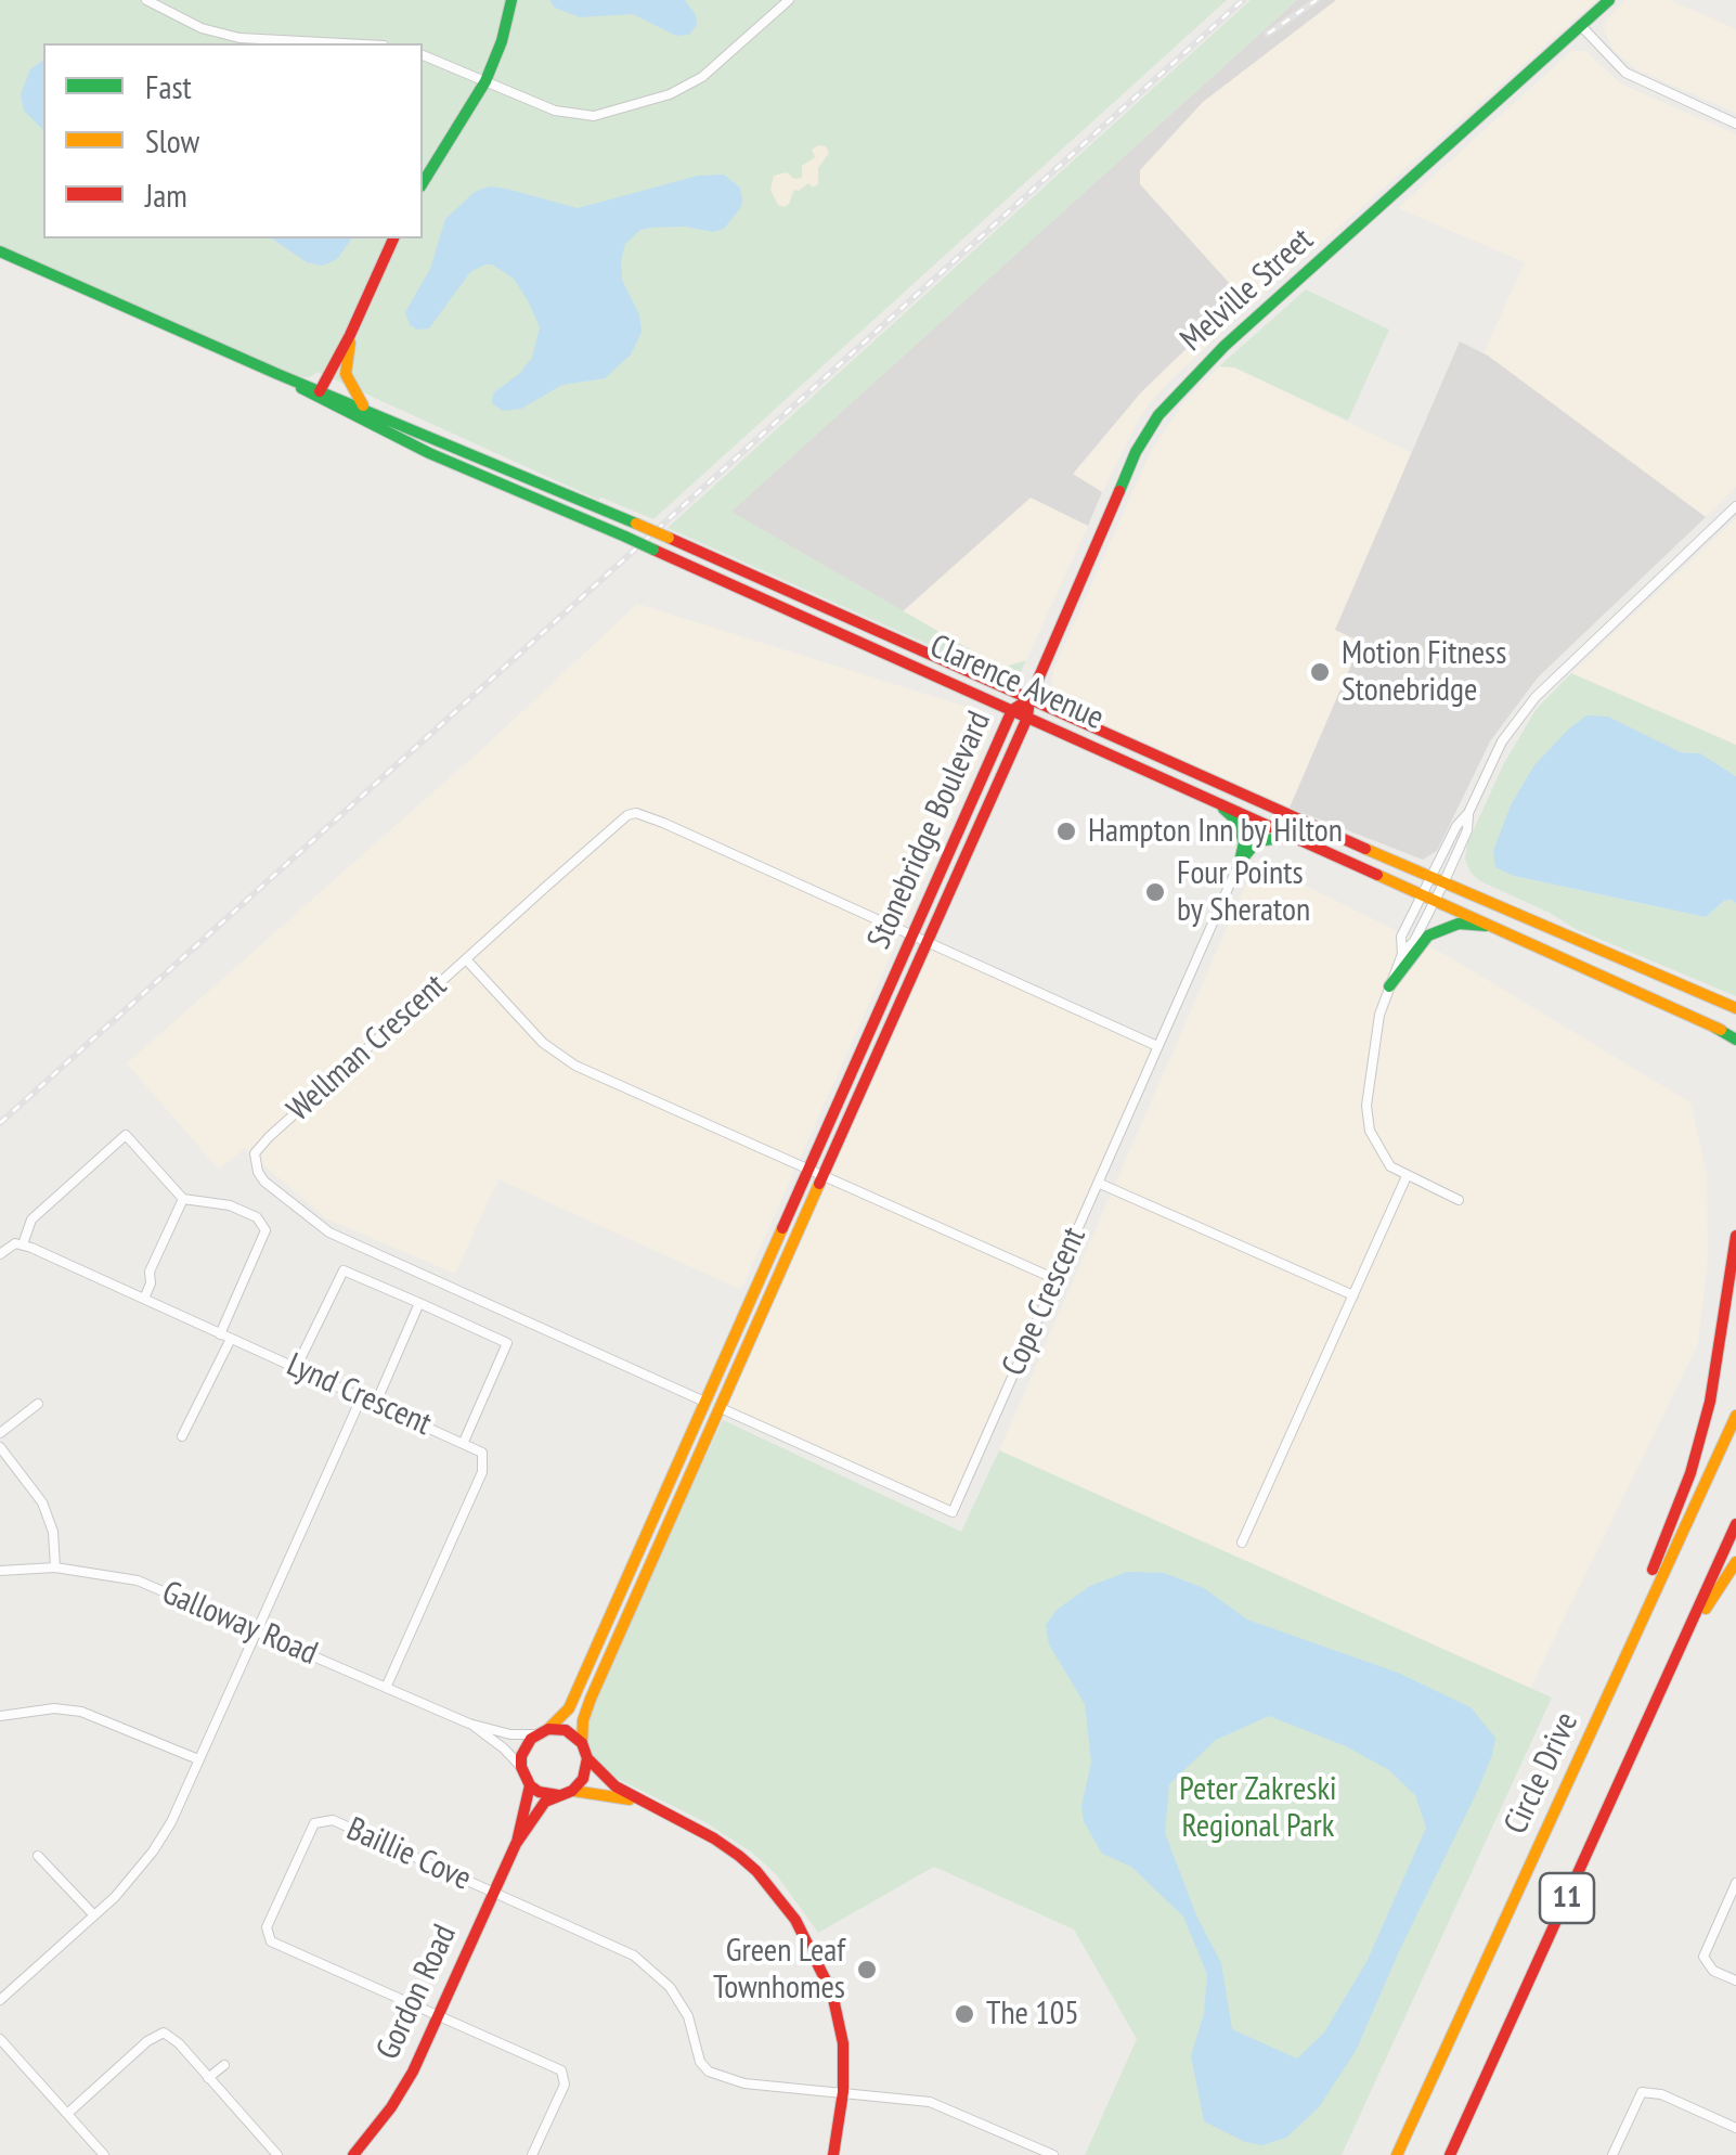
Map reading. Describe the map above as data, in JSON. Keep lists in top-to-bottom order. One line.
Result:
{"streets":{"main road":["Melville Street","Clarence Avenue","Stonebridge Boulevard","Circle Drive","11","Gordon Road"],"street":["Wellman Crescent","Cope Crescent","Lynd Crescent","Galloway Road","Baillie Cove"]},"crossings":[["Melville Street","Clarence Avenue"],["Melville Street","Stonebridge Boulevard"],["Clarence Avenue","Stonebridge Boulevard"],["Stonebridge Boulevard","Wellman Crescent"],["Stonebridge Boulevard","Cope Crescent"],["Stonebridge Boulevard","Galloway Road"],["Stonebridge Boulevard","Gordon Road"],["Wellman Crescent","Cope Crescent"],["Lynd Crescent","Galloway Road"],["Galloway Road","Gordon Road"],["Baillie Cove","Gordon Road"]],"parks":["Peter Zakreski Regional Park"],"places":["Motion Fitness Stonebridge","Hampton Inn by Hilton","Four Points by Sheraton","Green Leaf Townhomes","The 105"],"legend":["Fast","Slow","Jam"]}
